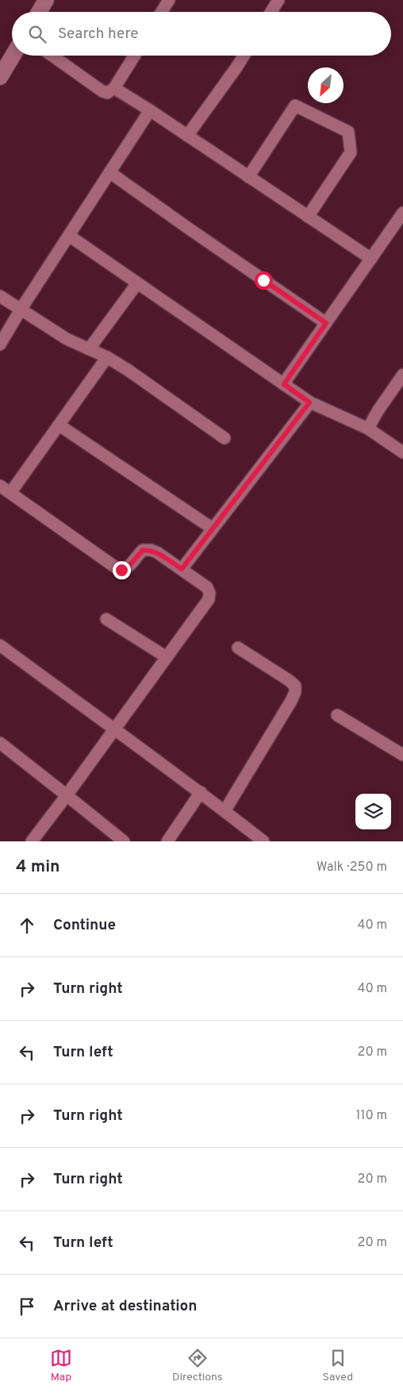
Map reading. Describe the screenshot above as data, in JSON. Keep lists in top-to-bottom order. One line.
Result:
{"north":"bottom left","page":{"search":"Search here","heading":["4 min","Walk · 250 m"],"list":[["Continue","40 m"],["Turn right","40 m"],["Turn left","20 m"],["Turn right","110 m"],["Turn right","20 m"],["Turn left","20 m"],"Arrive at destination"],"nav":["Map","Directions","Saved"]}}
